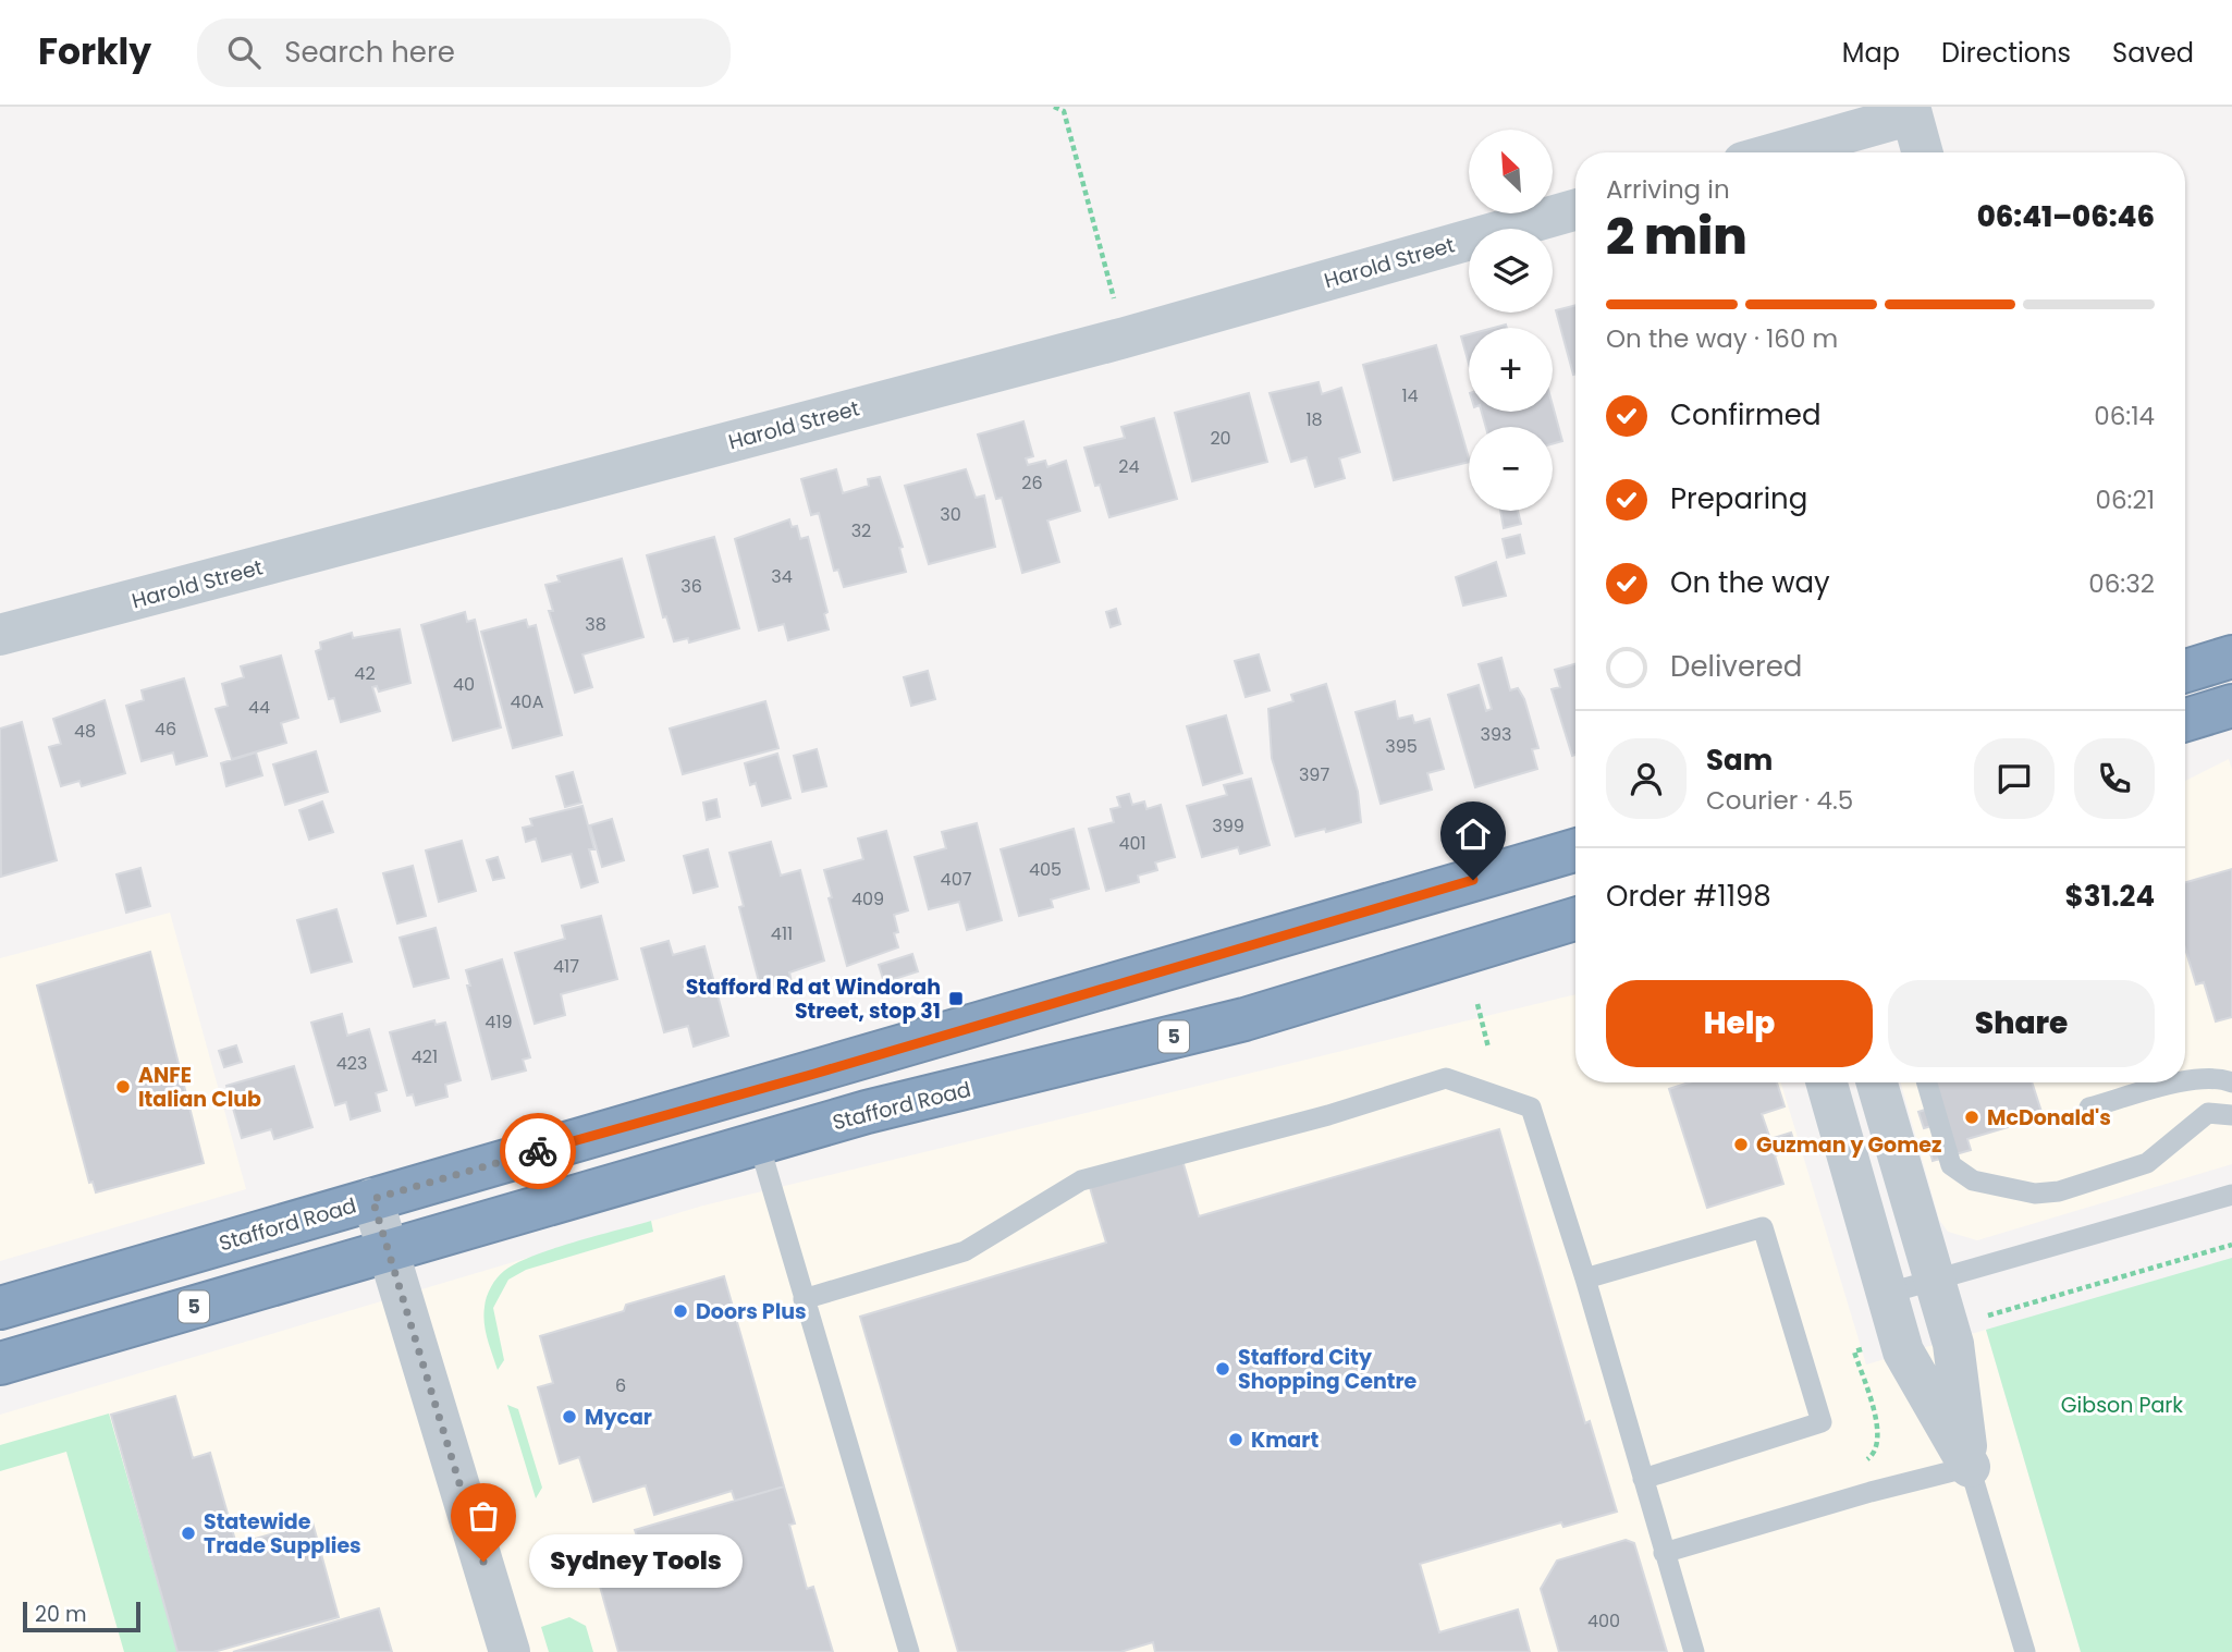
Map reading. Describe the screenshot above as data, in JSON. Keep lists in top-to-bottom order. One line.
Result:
{"streets":{"highway":["5","Stafford Road"],"street":["Harold Street"]},"parks":["Gibson Park"],"places":{"transit":["Stafford Rd at Windorah Street, stop 31"],"other":["ANFE Italian Club","McDonald's","Guzman y Gomez","Doors Plus","Stafford City Shopping Centre","Mycar","Kmart","Statewide Trade Supplies","Sydney Tools"]},"house_numbers":["14","18","20","24","26","30","32","34","36","38","42","40","40A","44","46","48","393","395","397","399","401","405","407","409","411","417","419","421","423","6","400"],"scale_bar":"20 m","north":"top left","page":{"header":"Forkly","search":"Search here","nav":["Map","Directions","Saved"],"map_buttons":["+","−"],"heading":["2 min","Arriving in","06:41–06:46"],"panel":["Sam","Courier · 4.5","Order #1198","$31.24"],"bar":"On the way · 160 m","list":[["Confirmed","06:14"],["Preparing","06:21"],["On the way","06:32"],"Delivered"],"buttons":["Help","Share"],"bubble":"Sydney Tools","scale":"20 m"}}
